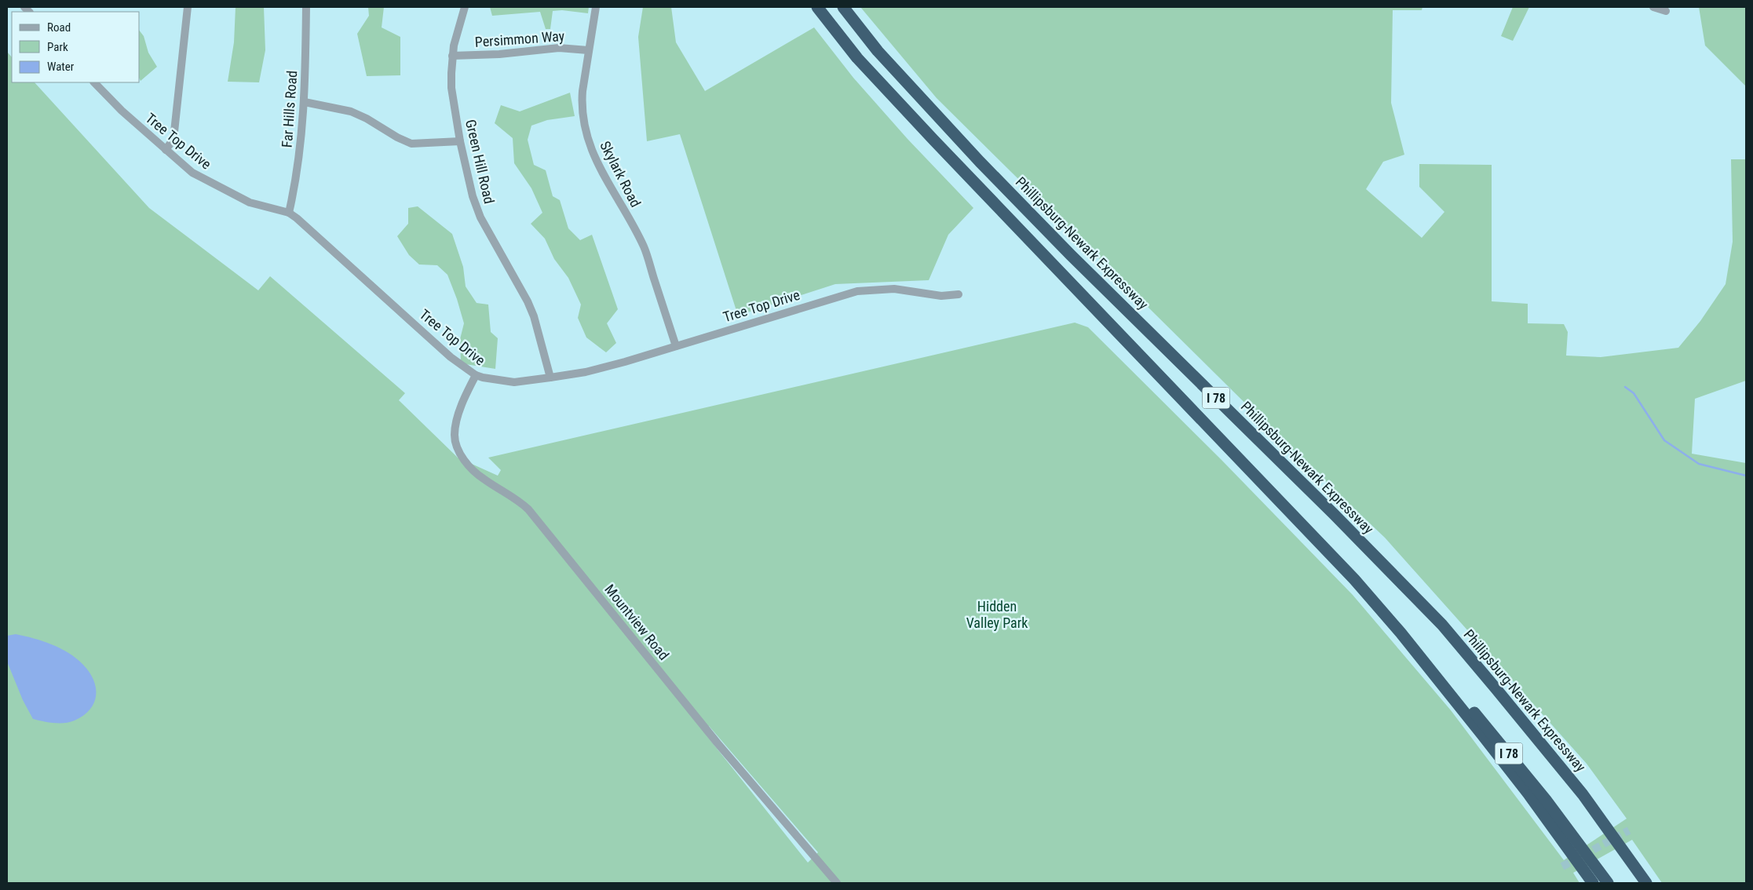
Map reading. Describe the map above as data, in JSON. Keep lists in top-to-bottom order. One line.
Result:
{"streets":{"highway":["Phillipsburg-Newark Expressway","I 78"],"street":["Persimmon Way","Far Hills Road","Tree Top Drive","Green Hill Road","Skylark Road","Mountview Road"]},"crossings":[["Persimmon Way","Green Hill Road"],["Persimmon Way","Skylark Road"],["Far Hills Road","Tree Top Drive"],["Tree Top Drive","Green Hill Road"],["Tree Top Drive","Skylark Road"],["Tree Top Drive","Mountview Road"]],"parks":["Hidden Valley Park"],"legend":["Road","Park","Water"]}
